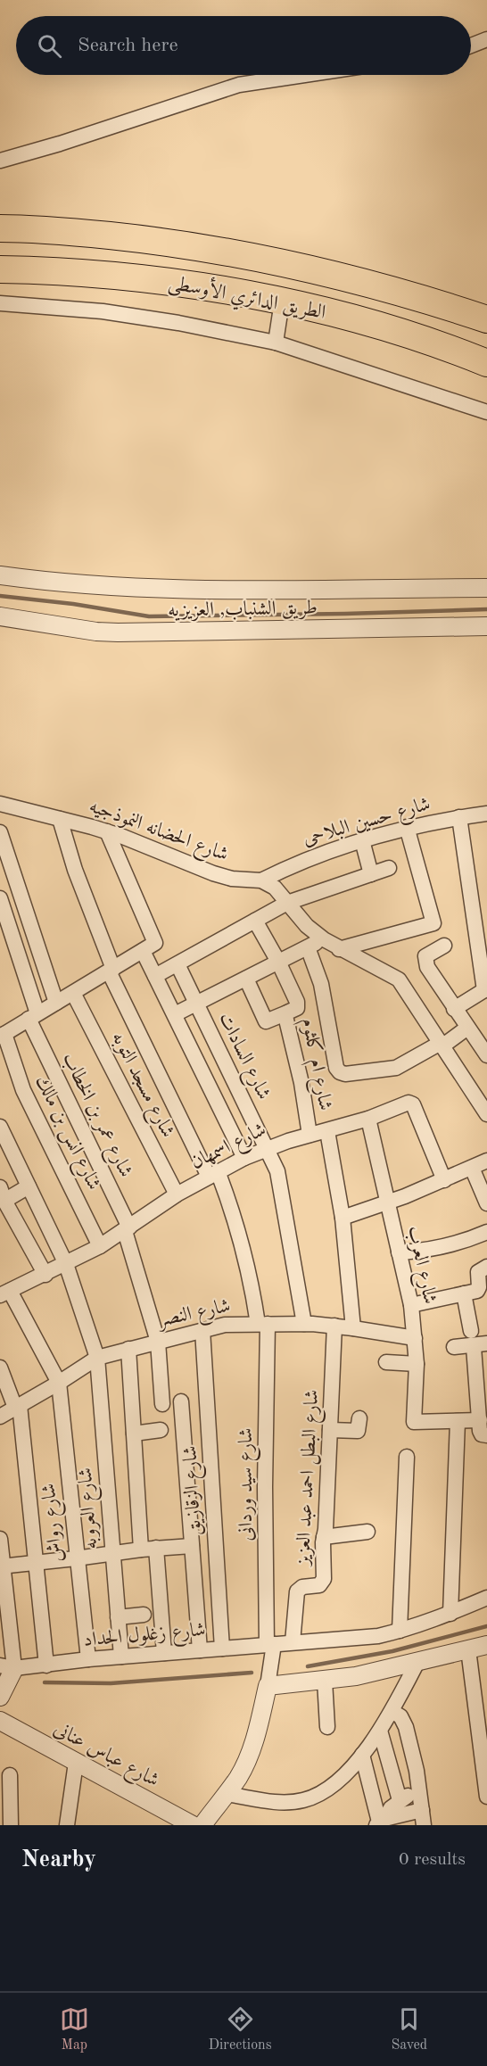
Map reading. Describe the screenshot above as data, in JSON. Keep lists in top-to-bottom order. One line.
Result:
{"streets":{"highway":["الطريق الدائري الأوسطى"],"street":["طريق الشنباب, العزيزيه","شارع حسين البلاحى","شارع الحضانه النموذجيه","شارع السادات","شارع ام كلثوم","شارع مسجد التوبه","شارع عمر بن الخطاب","شارع انس بن مالك","شارع اسمهان","شارع العرب","شارع النصر","شارع البطل احمد عبد العزيز","شارع سيد وردانى","شارع الزقازيق","شارع العروبه","شارع رواش","شارع زغلول الحداد","شارع عباس عنانى"]},"crossings":[["شارع حسين البلاحى","شارع الحضانه النموذجيه"],["شارع الحضانه النموذجيه","شارع سيد وردانى"],["شارع السادات","شارع اسمهان"],["شارع السادات","شارع النصر"],["شارع ام كلثوم","شارع اسمهان"],["شارع مسجد التوبه","شارع اسمهان"],["شارع عمر بن الخطاب","شارع اسمهان"],["شارع عمر بن الخطاب","شارع النصر"],["شارع انس بن مالك","شارع اسمهان"],["شارع اسمهان","شارع العرب"],["شارع اسمهان","شارع سيد وردانى"],["شارع اسمهان","شارع العروبه"],["شارع العرب","شارع النصر"],["شارع النصر","شارع البطل احمد عبد العزيز"],["شارع النصر","شارع سيد وردانى"],["شارع النصر","شارع الزقازيق"],["شارع النصر","شارع العروبه"],["شارع النصر","شارع رواش"],["شارع البطل احمد عبد العزيز","شارع زغلول الحداد"],["شارع سيد وردانى","شارع زغلول الحداد"],["شارع الزقازيق","شارع زغلول الحداد"],["شارع العروبه","شارع زغلول الحداد"],["شارع رواش","شارع زغلول الحداد"]],"page":{"search":"Search here","heading":["Nearby","0 results"],"nav":["Map","Directions","Saved"]}}
